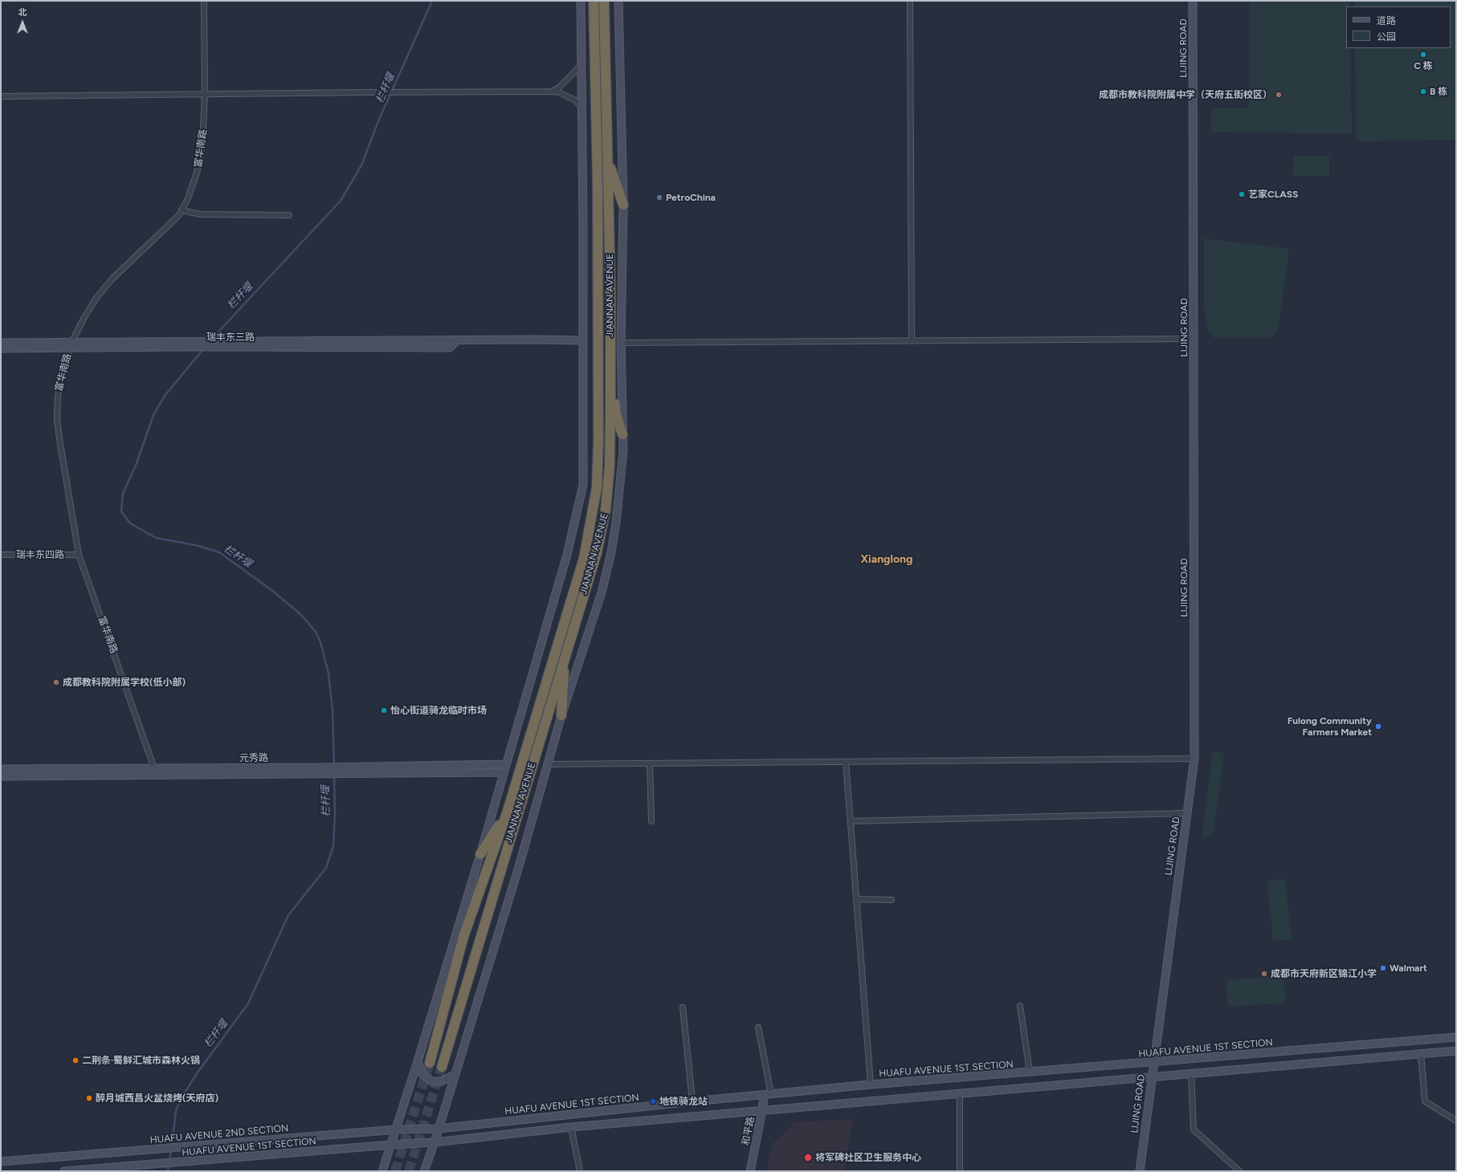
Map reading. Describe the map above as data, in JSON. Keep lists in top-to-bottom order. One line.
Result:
{"streets":{"highway":["JIANNAN AVENUE"],"main road":["LIJING ROAD","元秀路","HUAFU AVENUE 1ST SECTION","和平路","HUAFU AVENUE 2ND SECTION"],"street":["富华南路","瑞丰东四路"]},"crossings":[["LIJING ROAD","HUAFU AVENUE 1ST SECTION"],["富华南路","瑞丰东四路"],["富华南路","元秀路"],["HUAFU AVENUE 1ST SECTION","和平路"],["HUAFU AVENUE 1ST SECTION","HUAFU AVENUE 2ND SECTION"]],"districts":["Xianglong"],"water":["栏杆堰"],"places":["C 栋","B 栋","成都市教科院附属中学（天府五街校区）","艺家CLASS","PetroChina","成都教科院附属学校(低小部)","怡心街道骑龙临时市场","Fulong Community Farmers Market","Walmart","成都市天府新区锦江小学","二荆条·蜀鲜汇城市森林火锅","醉月城西昌火盆烧烤(天府店)","地铁骑龙站","将军碑社区卫生服务中心"],"legend":["道路","公园"],"north":"top"}
